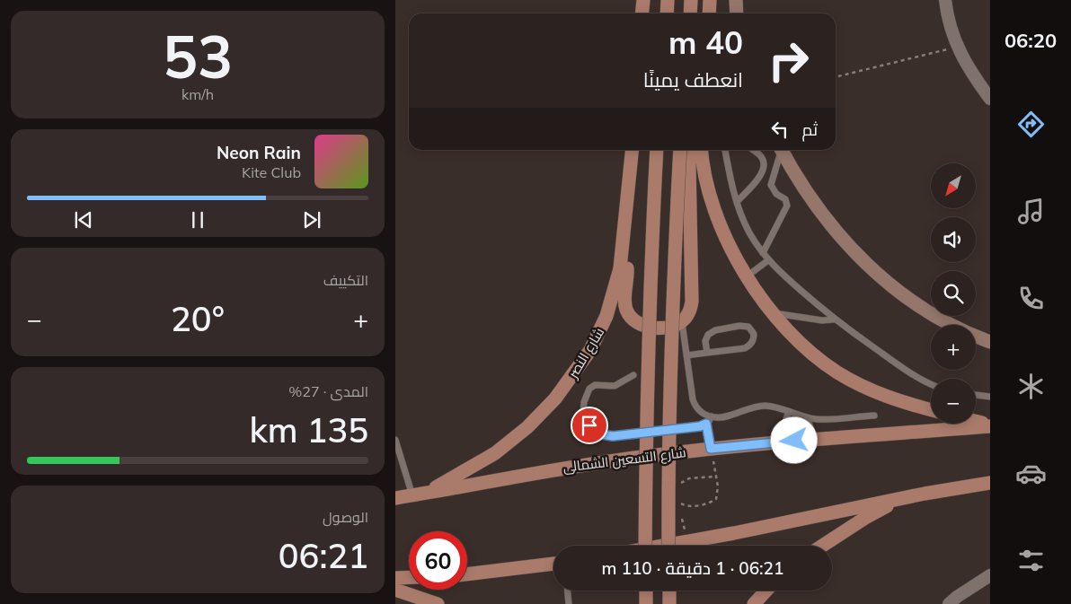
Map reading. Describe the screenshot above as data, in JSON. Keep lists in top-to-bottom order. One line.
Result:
{"streets":{"main road":["شارع النصر","شارع التسعين الشمالى"]},"crossings":[["شارع النصر","شارع التسعين الشمالى"]],"north":"bottom left","page":{"tabs":"06:20","tile":[["53","km/h"],"التكييف",["المدى · 27%","135 km"],["الوصول","06:21"]],"turn":["40 m","انعطف يمينًا"],"then":"ثم","song":["Neon Rain","Kite Club"],"map_buttons":["+","−"],"heat":["−","20°","+"],"limit":"60","trip":"06:21 · 1 دقيقة · 110 m"}}
